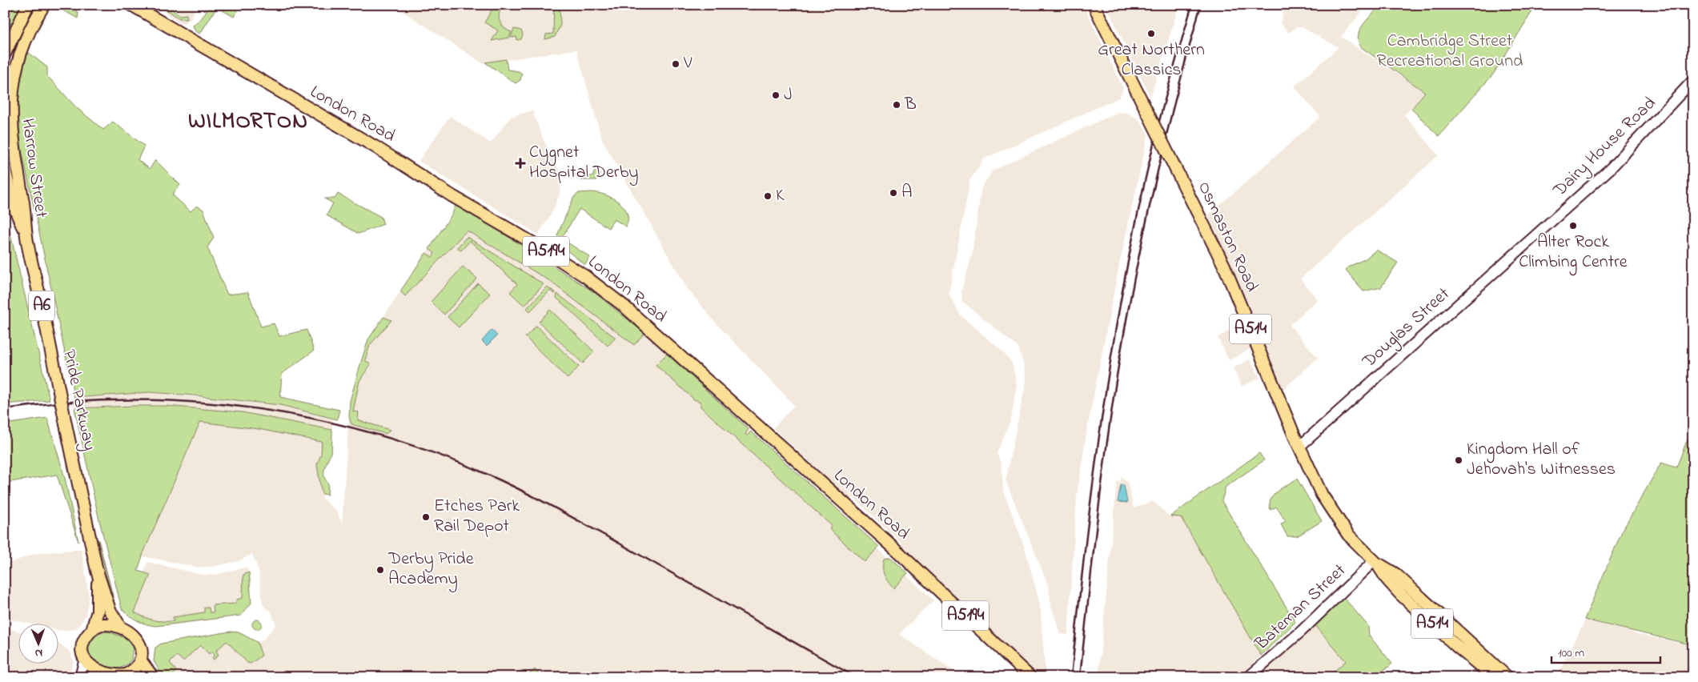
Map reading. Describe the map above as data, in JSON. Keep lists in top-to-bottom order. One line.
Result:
{"streets":{"main road":["London Road","Harrow Street","Osmaston Road","A5194","A6","A514","Pride Parkway"],"street":["Dairy House Road","Douglas Street","Bateman Street"]},"crossings":[["Dairy House Road","Douglas Street"],["Harrow Street","Pride Parkway"],["Osmaston Road","Douglas Street"],["Osmaston Road","Bateman Street"],["A6","Pride Parkway"]],"districts":["WILMORTON"],"parks":["Cambridge Street Recreational Ground"],"places":{"other":["Great Northern Classics","V","J","B","A","K","Alter Rock Climbing Centre","Kingdom Hall of Jehovah's Witnesses","Etches Park Rail Depot","Derby Pride Academy"],"health":["Cygnet Hospital Derby"]},"scale_bar":"100 m","north":"bottom"}
